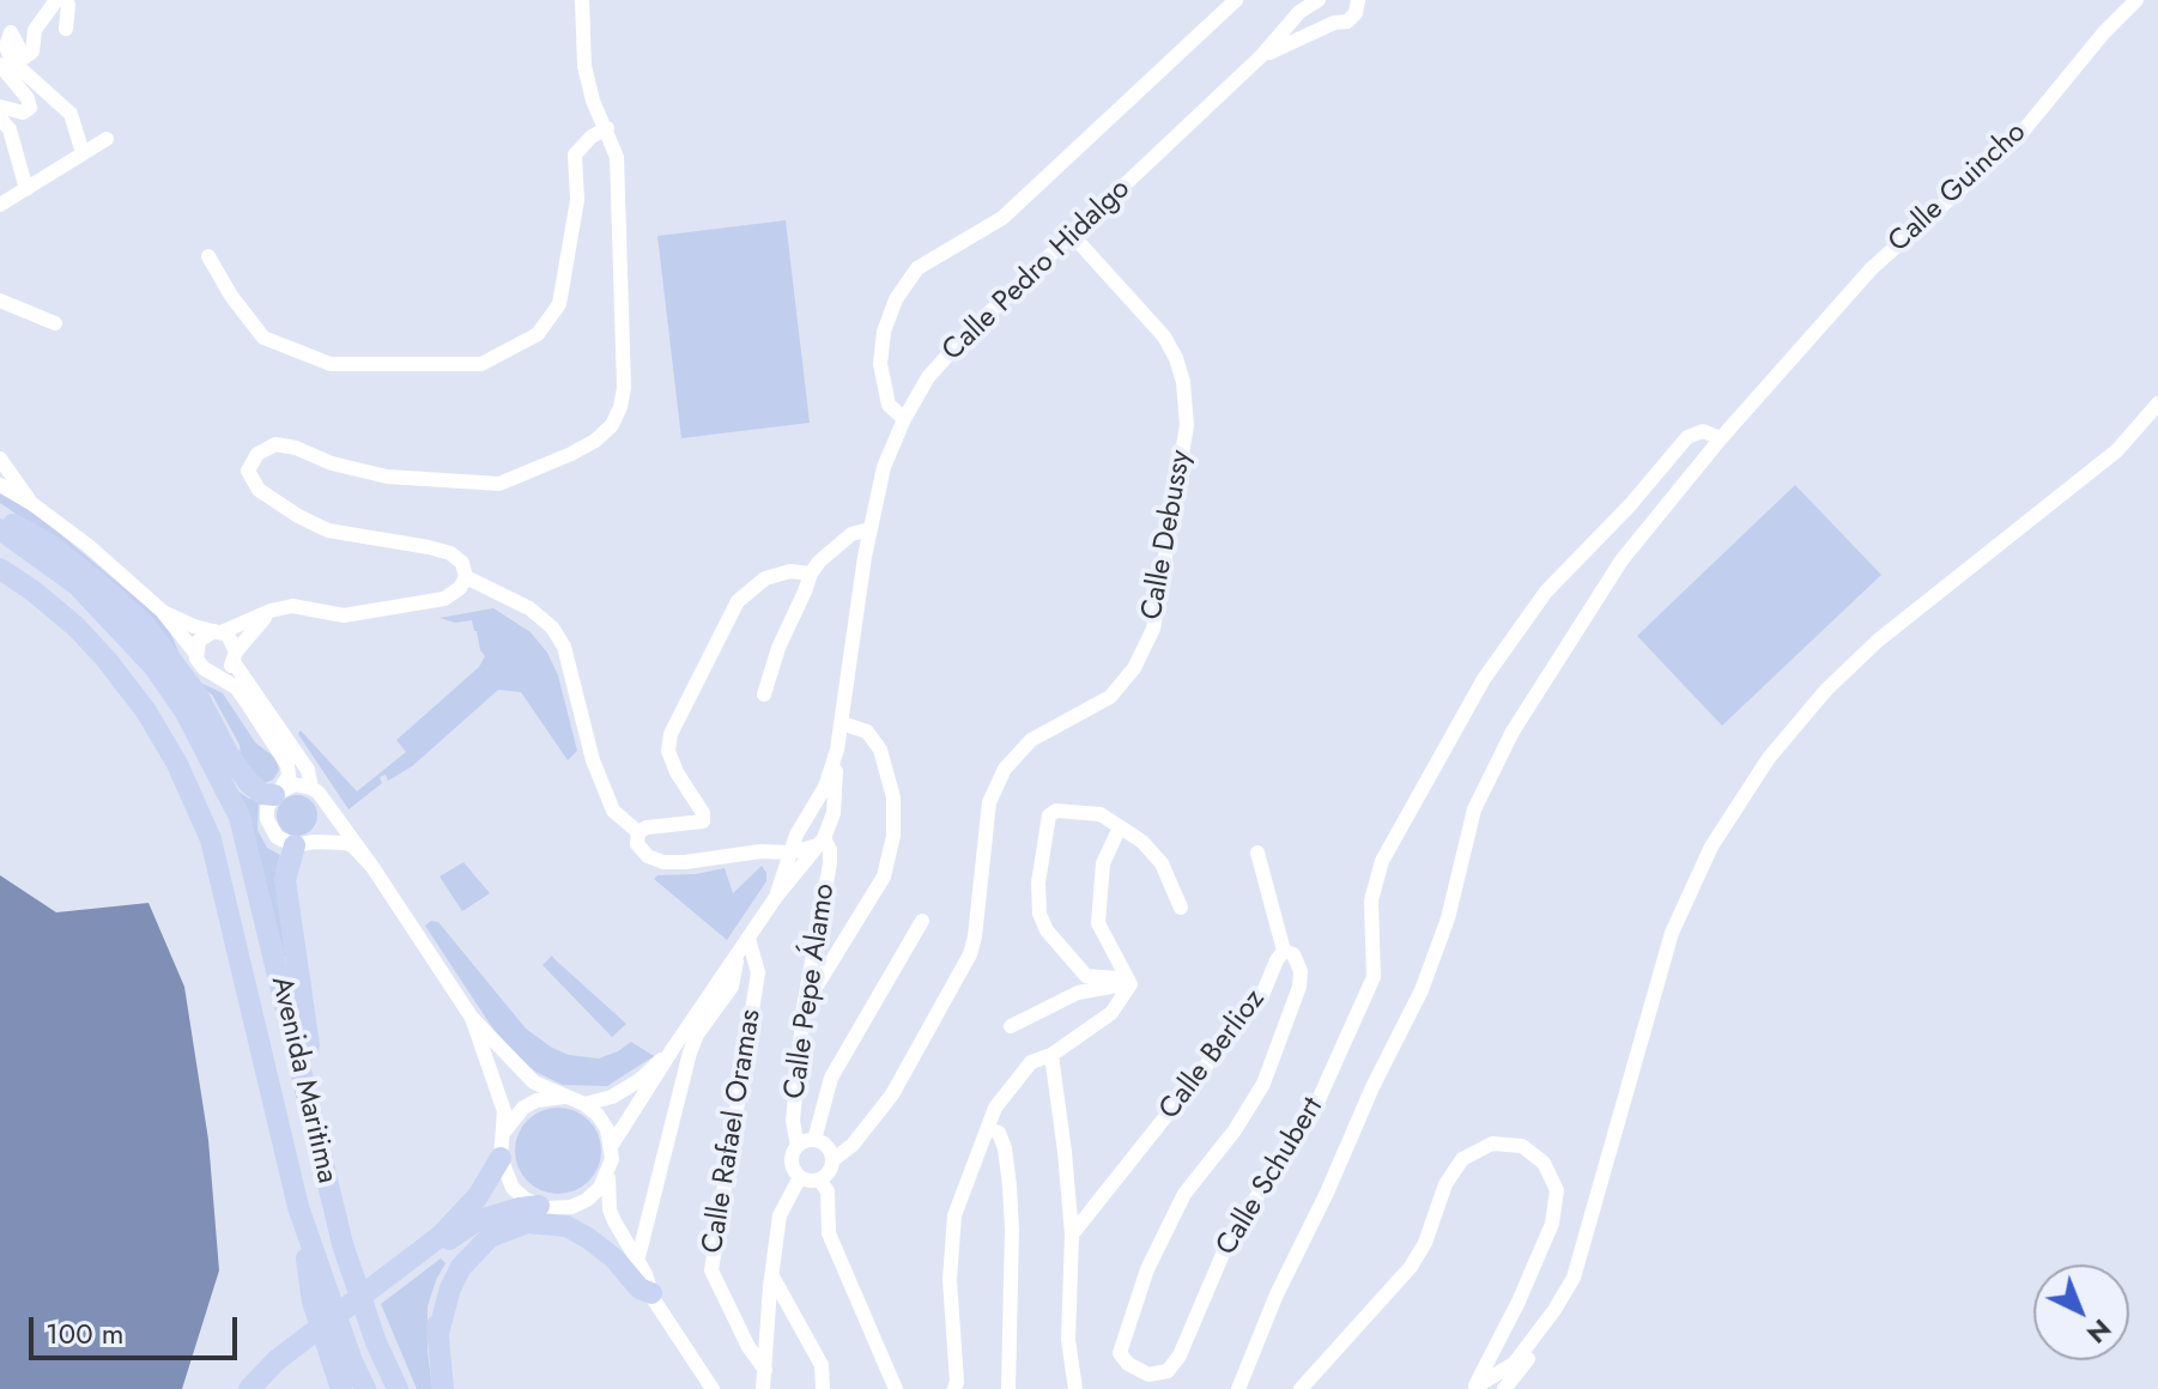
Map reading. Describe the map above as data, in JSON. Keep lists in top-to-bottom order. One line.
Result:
{"streets":{"highway":["Avenida Maritima"],"street":["Calle Guincho","Calle Pedro Hidalgo","Calle Debussy","Calle Pepe Álamo","Calle Berlioz","Calle Rafael Oramas","Calle Schubert"]},"crossings":[["Calle Guincho","Calle Schubert"],["Calle Pedro Hidalgo","Calle Debussy"],["Calle Pedro Hidalgo","Calle Pepe Álamo"],["Calle Pedro Hidalgo","Calle Rafael Oramas"],["Calle Debussy","Calle Pepe Álamo"],["Calle Berlioz","Calle Schubert"]],"scale_bar":"100 m","north":"bottom right"}
